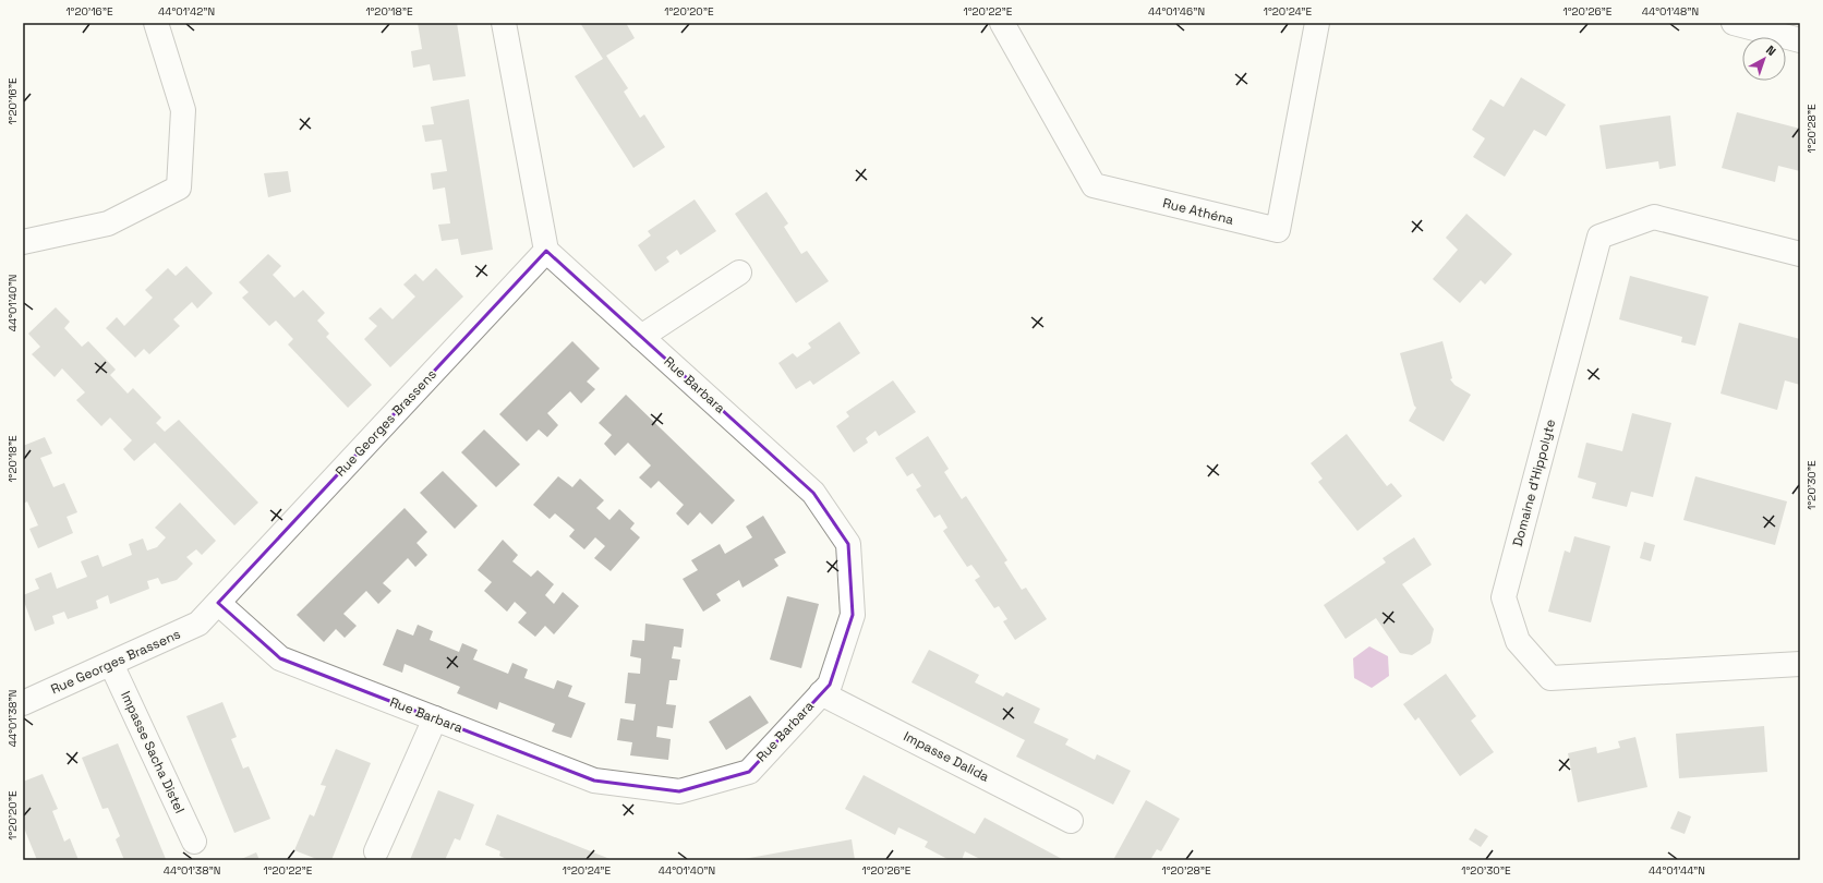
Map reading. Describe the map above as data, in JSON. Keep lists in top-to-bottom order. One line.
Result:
{"streets":{"street":["Rue Athéna","Rue Barbara","Rue Georges Brassens","Domaine d'Hippolyte","Impasse Sacha Distel","Impasse Dalida"]},"crossings":[["Rue Barbara","Rue Georges Brassens"],["Rue Barbara","Impasse Dalida"],["Rue Georges Brassens","Impasse Sacha Distel"]],"north":"top right","coordinates":["1°20'16\"E","44°01'42\"N","1°20'18\"E","1°20'20\"E","1°20'22\"E","44°01'46\"N","1°20'24\"E","1°20'26\"E","44°01'48\"N","1°20'28\"E","44°01'40\"N","1°20'30\"E","44°01'38\"N","44°01'44\"N"]}
